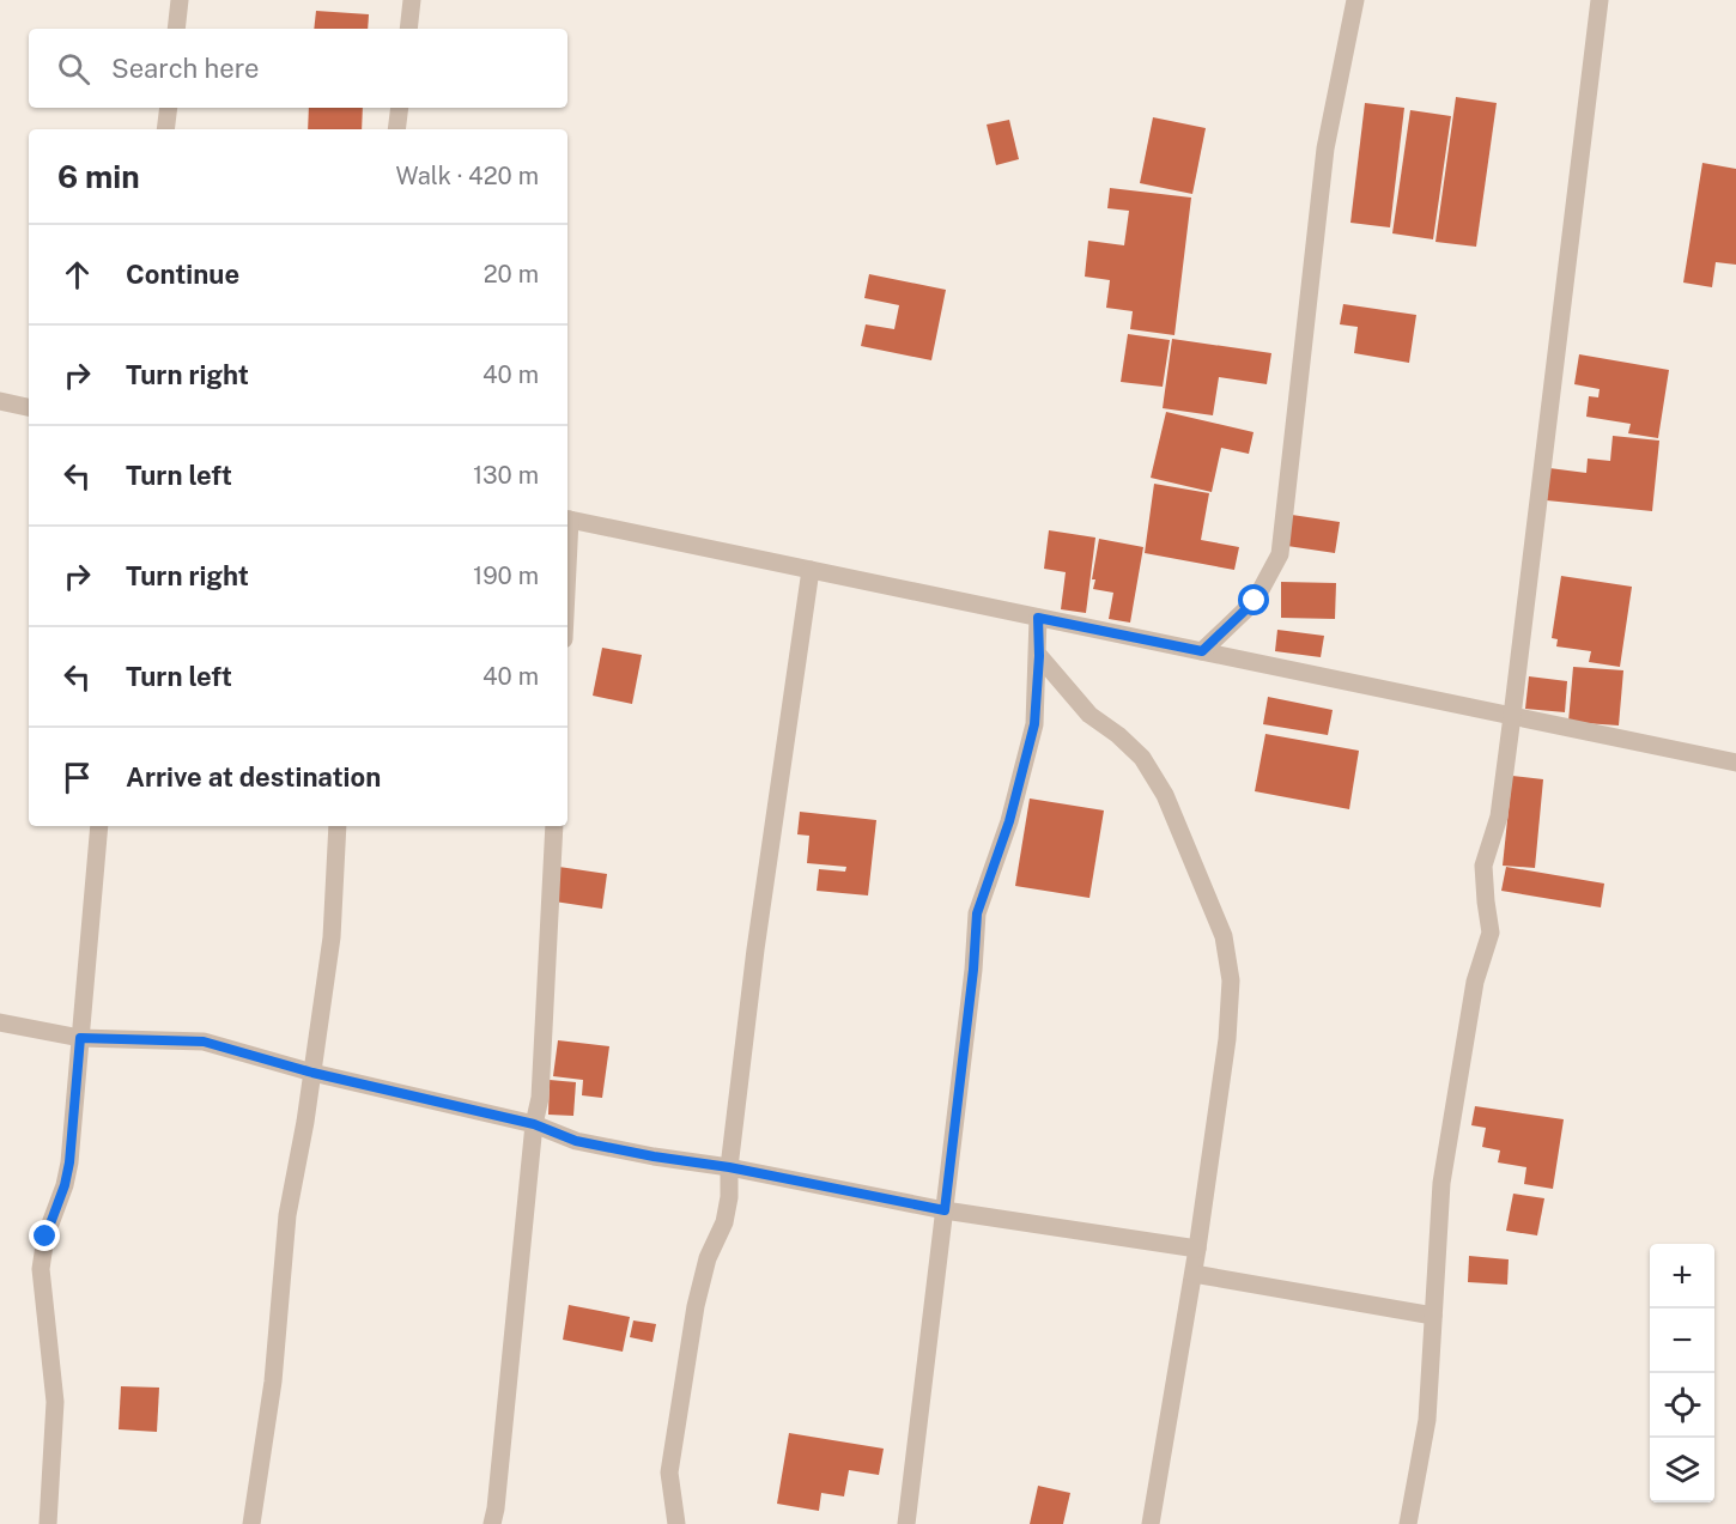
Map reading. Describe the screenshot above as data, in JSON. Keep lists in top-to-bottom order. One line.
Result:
{"page":{"search":"Search here","heading":["6 min","Walk · 420 m"],"list":[["Continue","20 m"],["Turn right","40 m"],["Turn left","130 m"],["Turn right","190 m"],["Turn left","40 m"],"Arrive at destination"],"map_buttons":["+","−"]}}
